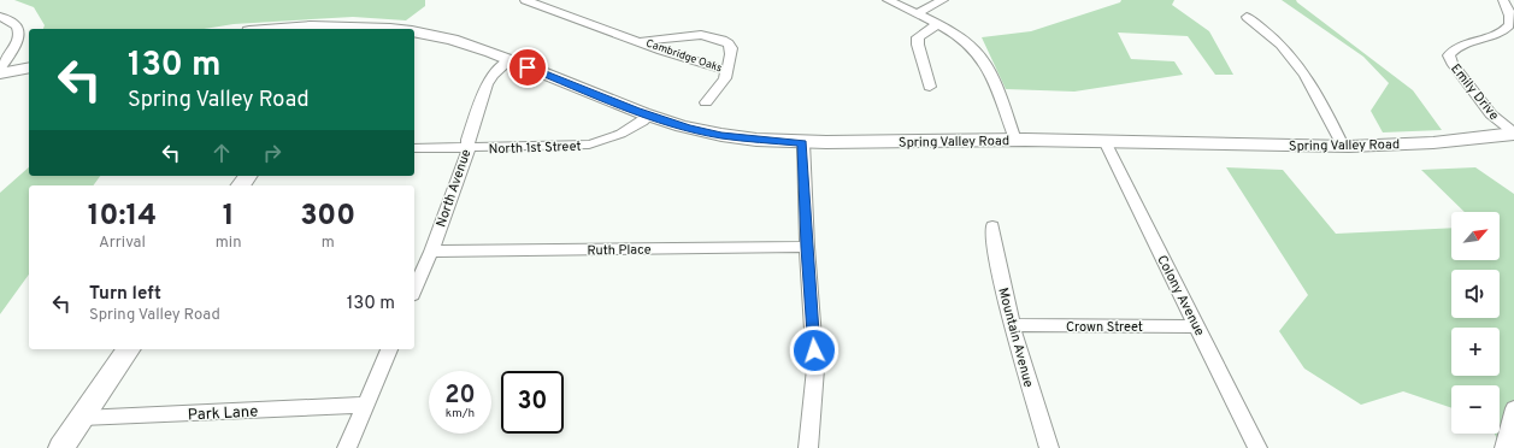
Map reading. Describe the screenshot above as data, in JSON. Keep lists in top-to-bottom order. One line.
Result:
{"streets":{"street":["Cambridge Oaks","Emily Drive","Spring Valley Road","North 1st Street","North Avenue","Ruth Place","Colony Avenue","Crown Street","Mountain Avenue","Park Lane"]},"crossings":[["Emily Drive","Spring Valley Road"],["Spring Valley Road","North 1st Street"],["Spring Valley Road","North Avenue"],["Spring Valley Road","Colony Avenue"],["North 1st Street","North Avenue"],["North Avenue","Ruth Place"],["Colony Avenue","Crown Street"],["Crown Street","Mountain Avenue"]],"north":"top right","page":{"turn":["130 m","Spring Valley Road"],"eta":["10:14","Arrival","1","min","300","m"],"map_buttons":["+","−"],"list":[{"name":"Turn left","note":"Spring Valley Road","value":"130 m"}],"speed":"20 km/h","limit":"30"}}
